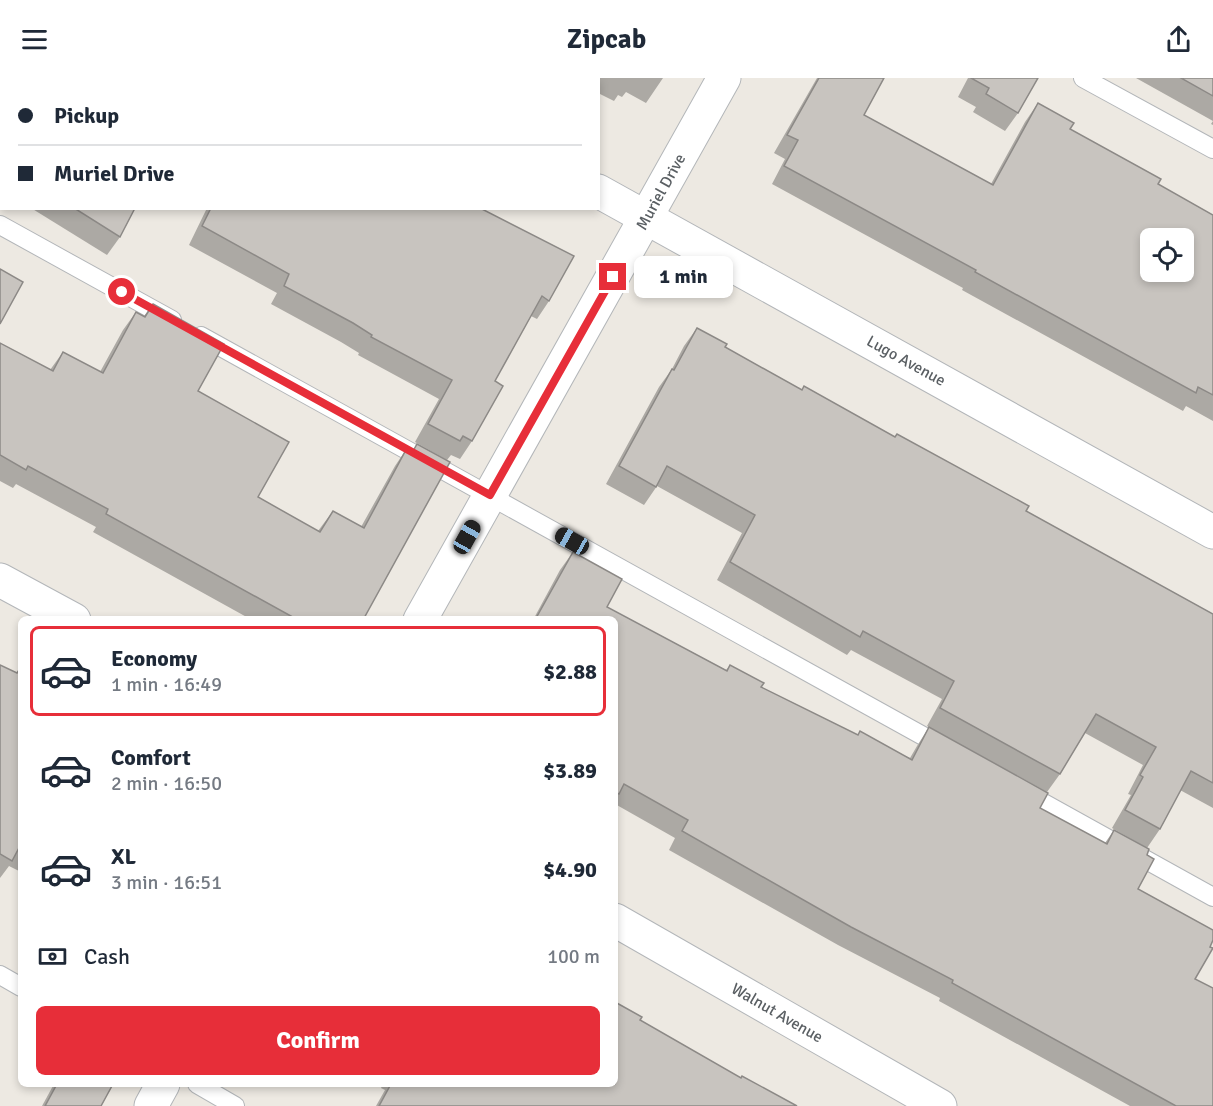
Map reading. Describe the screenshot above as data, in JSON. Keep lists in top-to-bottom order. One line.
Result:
{"streets":{"street":["Muriel Drive","Lugo Avenue","Walnut Avenue"]},"crossings":[["Muriel Drive","Lugo Avenue"]],"page":{"header":"Zipcab","banner":["Pickup","Muriel Drive"],"bubble":"1 min","list":[{"name":"Economy","note":"1 min · 16:49","value":"$2.88"},{"name":"Comfort","note":"2 min · 16:50","value":"$3.89"},{"name":"XL","note":"3 min · 16:51","value":"$4.90"}],"pay":["Cash","100 m"],"buttons":"Confirm"}}
